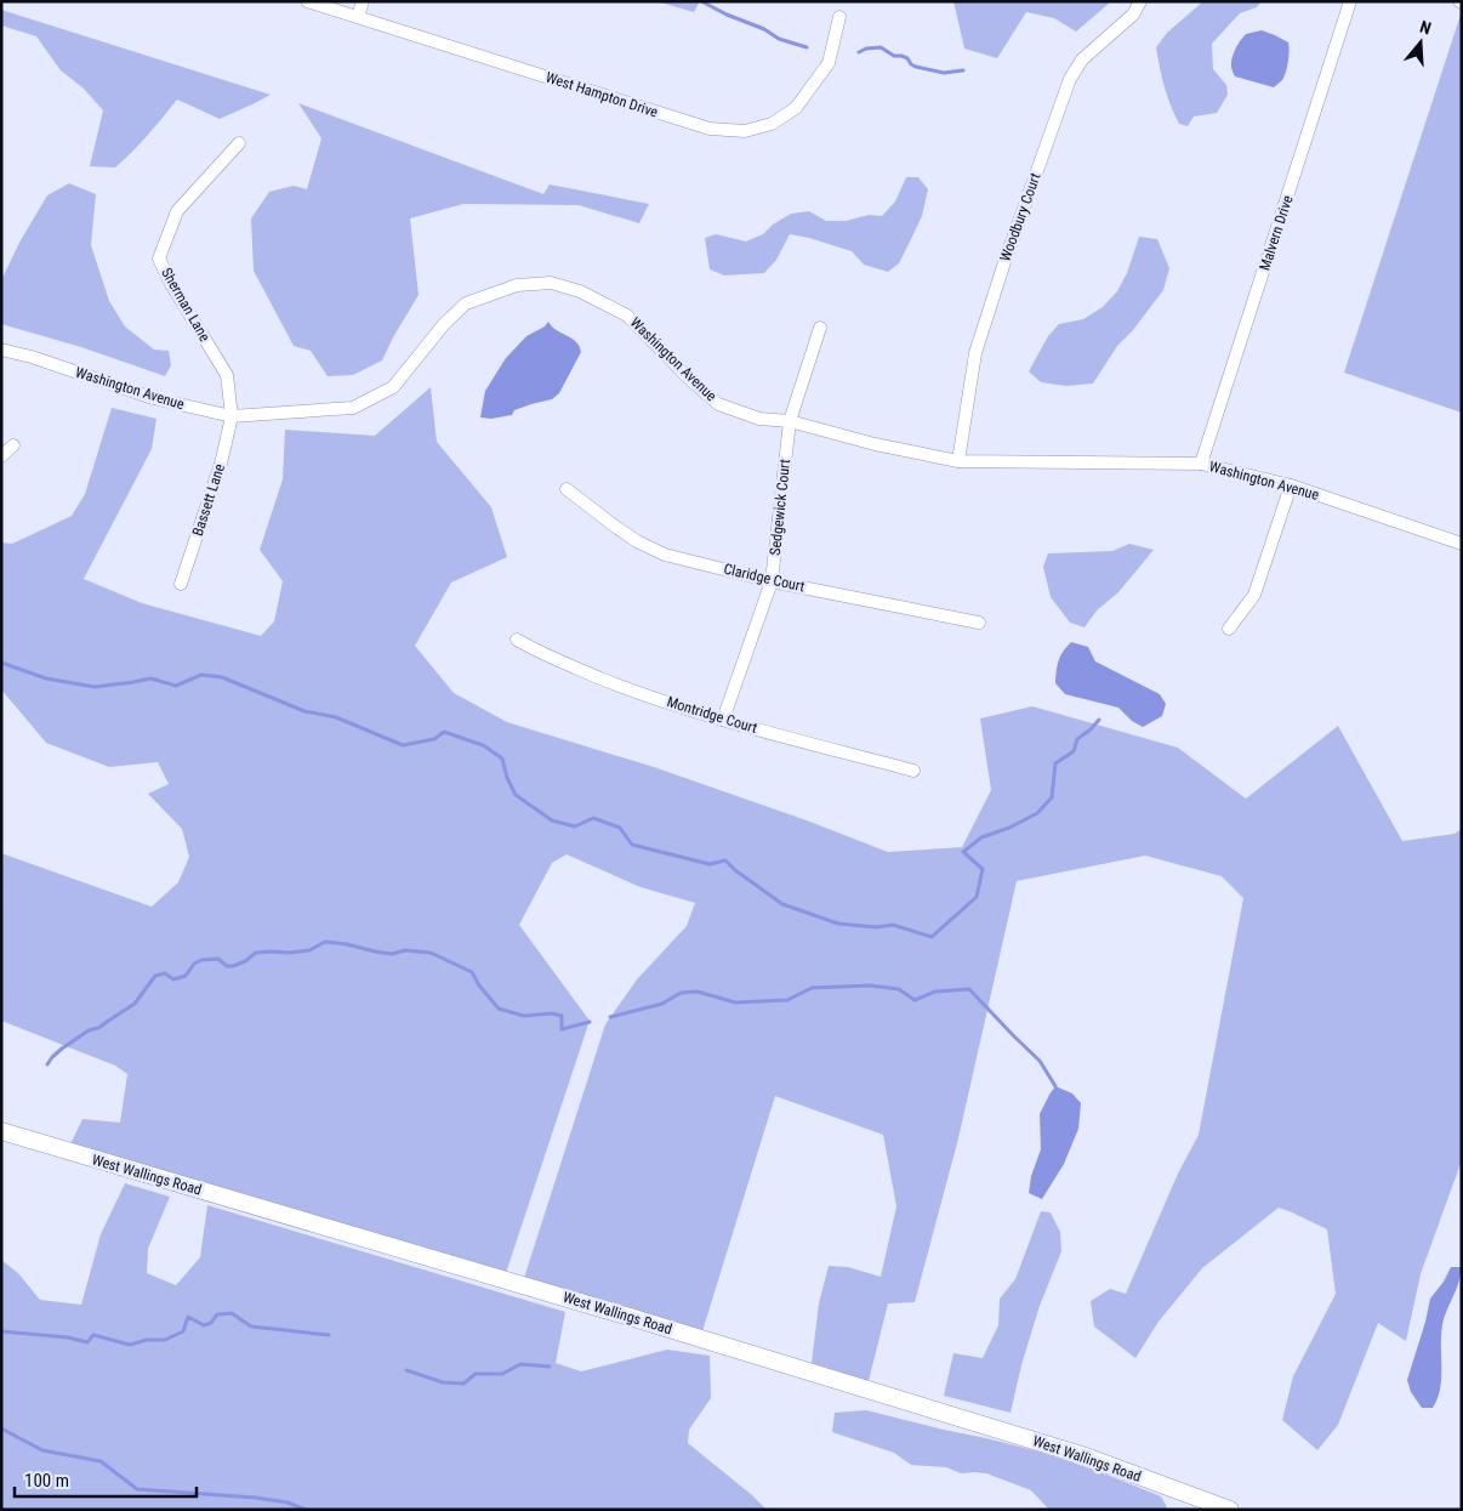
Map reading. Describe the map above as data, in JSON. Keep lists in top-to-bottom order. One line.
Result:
{"streets":{"street":["West Hampton Drive","Woodbury Court","Malvern Drive","Sherman Lane","Washington Avenue","Bassett Lane","Sedgewick Court","Claridge Court","Montridge Court","West Wallings Road"]},"crossings":[["Woodbury Court","Washington Avenue"],["Malvern Drive","Washington Avenue"],["Sherman Lane","Washington Avenue"],["Sherman Lane","Bassett Lane"],["Washington Avenue","Bassett Lane"],["Washington Avenue","Sedgewick Court"],["Sedgewick Court","Claridge Court"],["Sedgewick Court","Montridge Court"]],"scale_bar":"100 m","north":"top"}
